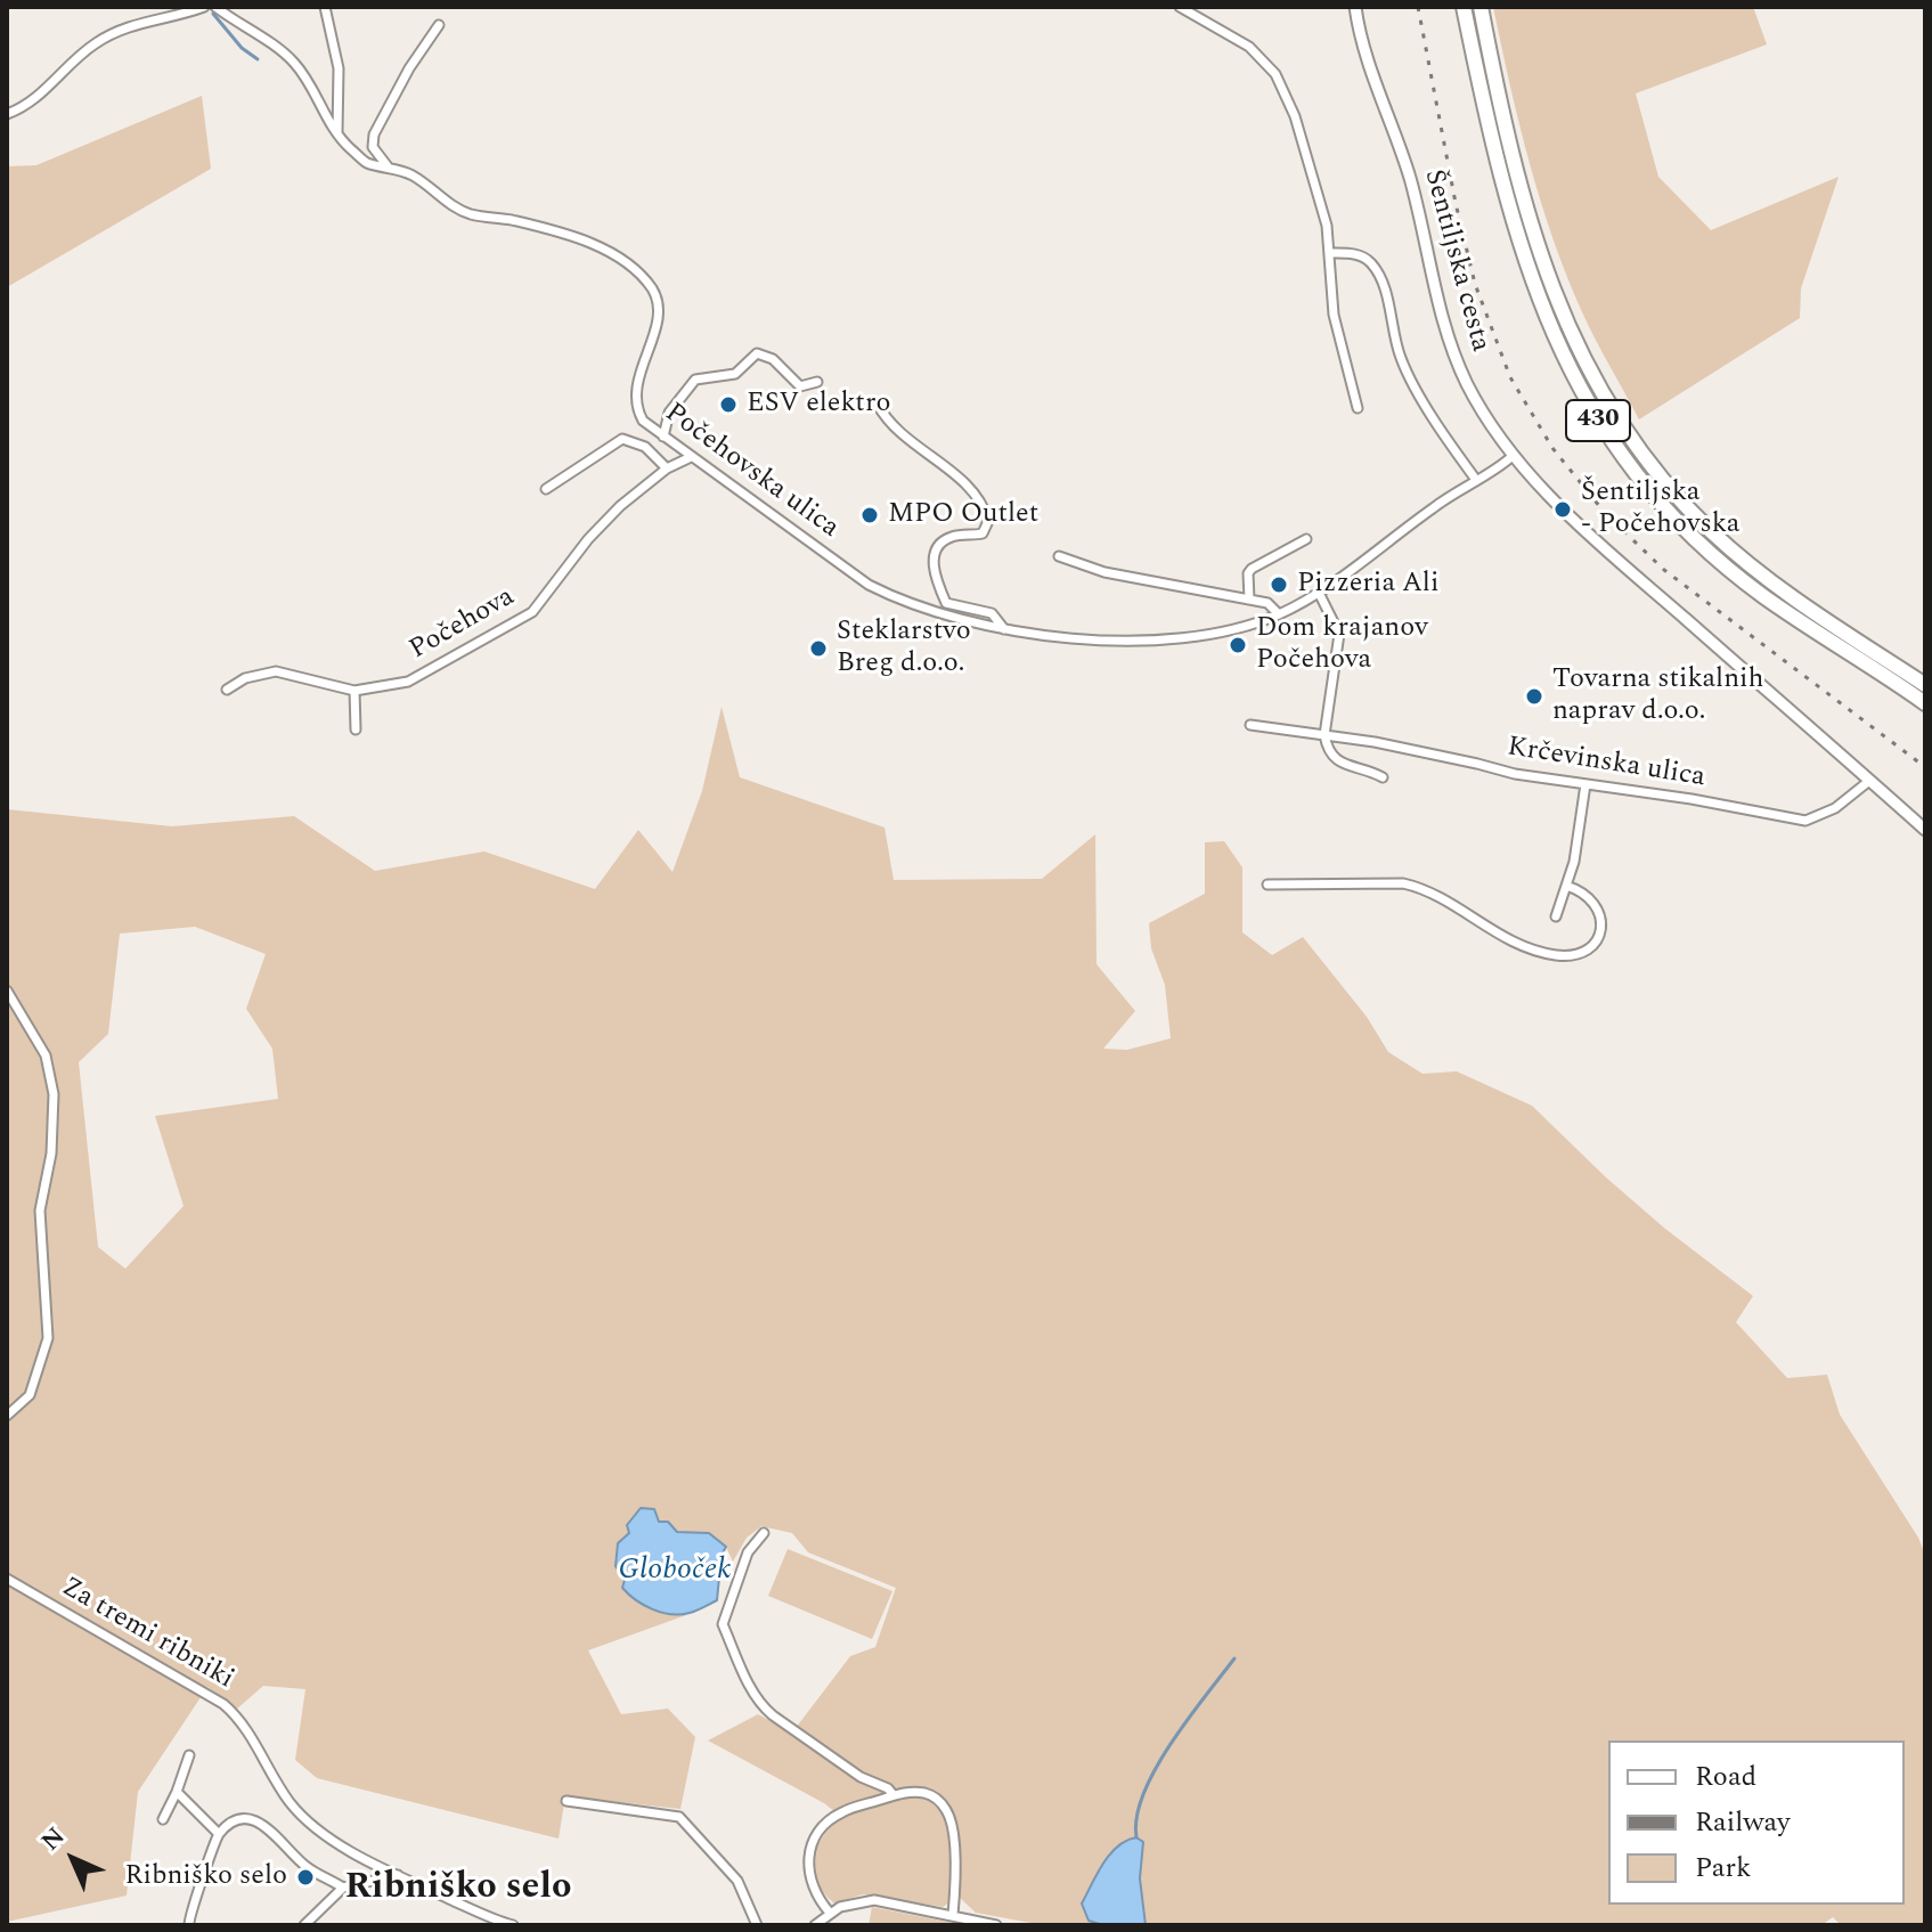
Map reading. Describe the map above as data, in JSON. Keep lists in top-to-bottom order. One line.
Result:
{"streets":{"highway":["430"],"street":["Šentiljska cesta","Počehovska ulica","Počehova","Krčevinska ulica","Za tremi ribniki"]},"crossings":[["Šentiljska cesta","Počehovska ulica"],["Šentiljska cesta","Krčevinska ulica"],["Počehovska ulica","Počehova"]],"districts":["Ribniško selo"],"water":["Globoček"],"places":["ESV elektro","Šentiljska - Počehovska","MPO Outlet","Pizzeria Ali","Dom krajanov Počehova","Steklarstvo Breg d.o.o.","Tovarna stikalnih naprav d.o.o.","Ribniško selo"],"legend":["Road","Railway","Park"],"north":"top left"}
